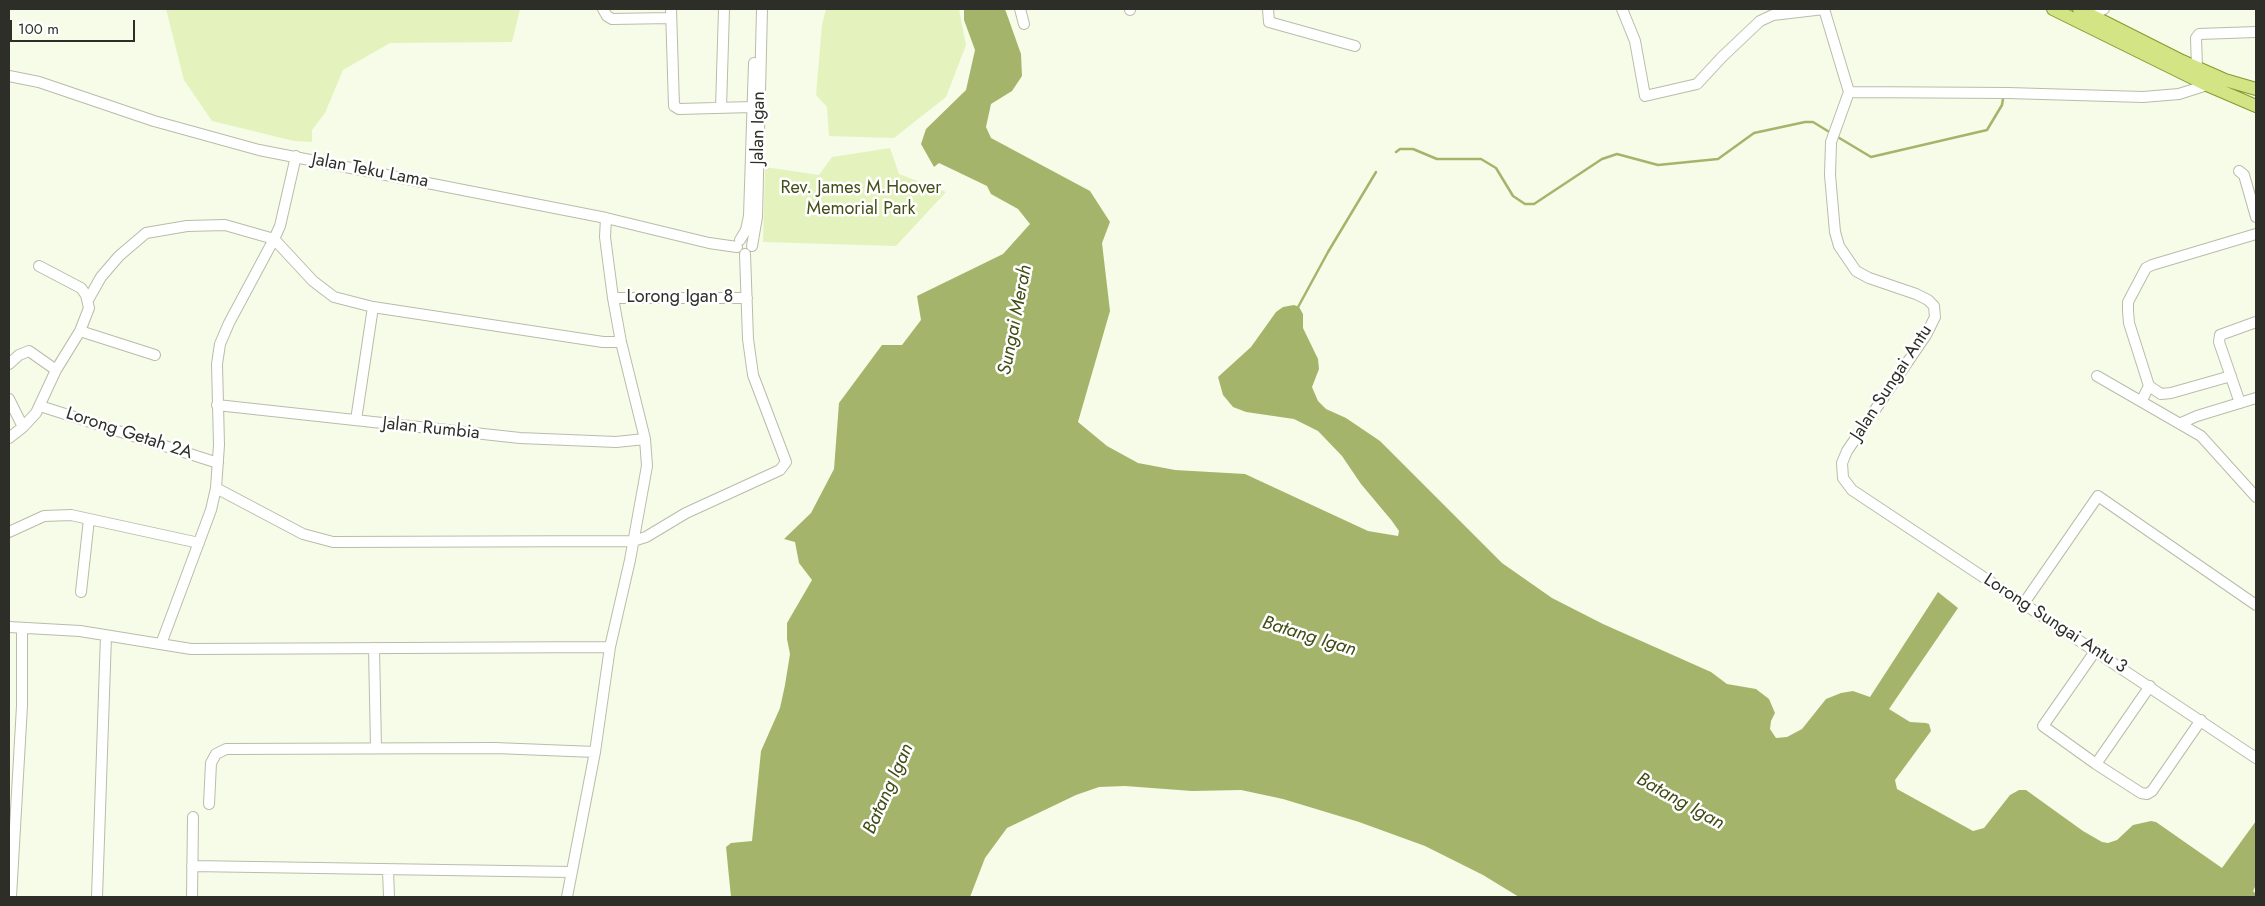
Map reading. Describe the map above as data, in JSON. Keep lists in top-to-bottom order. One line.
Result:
{"streets":{"street":["Jalan Igan","Jalan Teku Lama","Lorong Igan 8","Jalan Sungai Antu","Jalan Rumbia","Lorong Getah 2A","Lorong Sungai Antu 3"]},"crossings":[["Jalan Igan","Jalan Teku Lama"],["Jalan Sungai Antu","Lorong Sungai Antu 3"]],"water":["Sungai Merah","Batang Igan"],"parks":["Rev. James M.Hoover Memorial Park"],"scale_bar":"100 m"}
